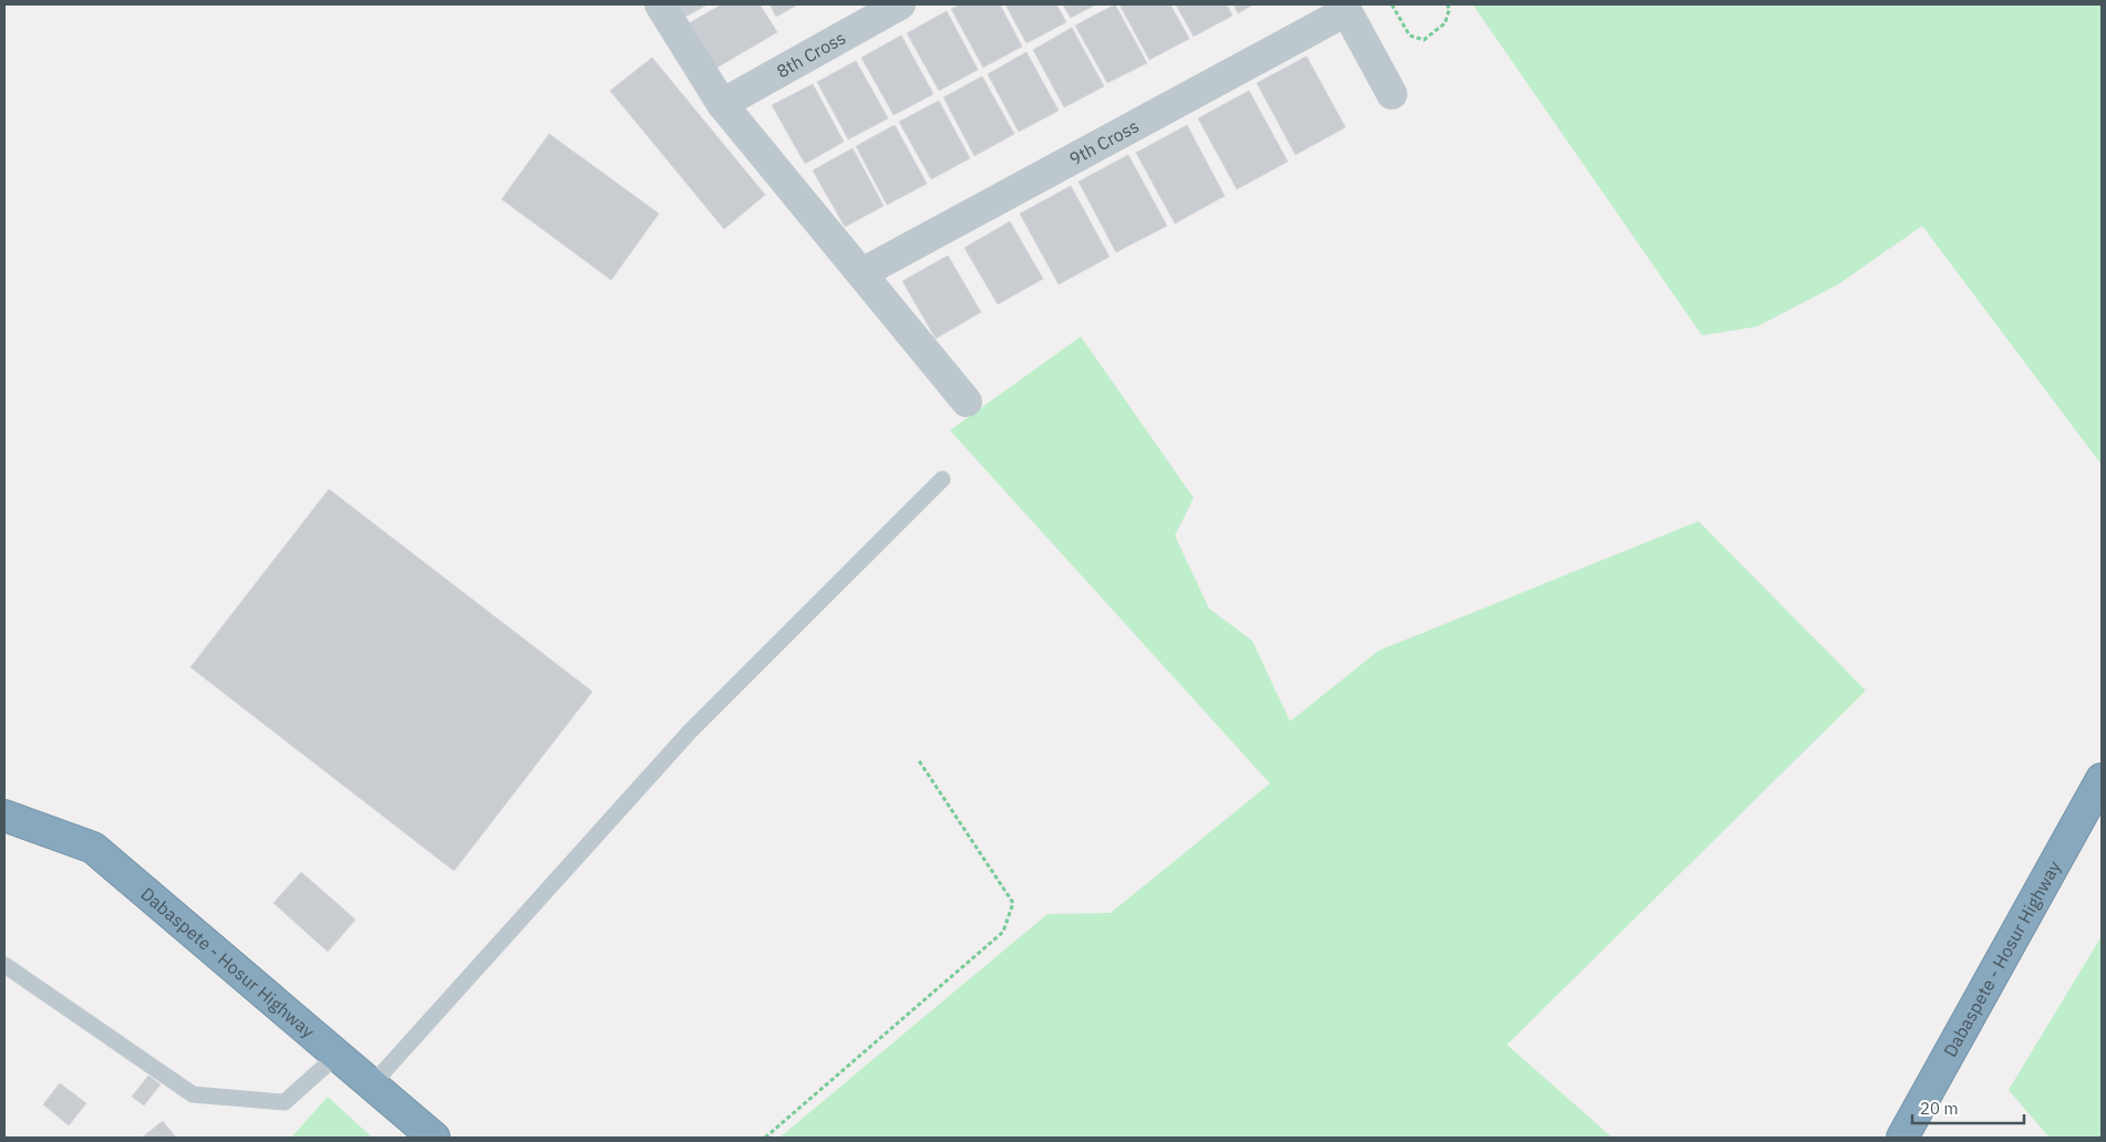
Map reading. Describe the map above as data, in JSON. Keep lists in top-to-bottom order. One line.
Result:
{"streets":{"highway":["Dabaspete - Hosur Highway"],"street":["8th Cross","9th Cross"]},"scale_bar":"20 m"}
